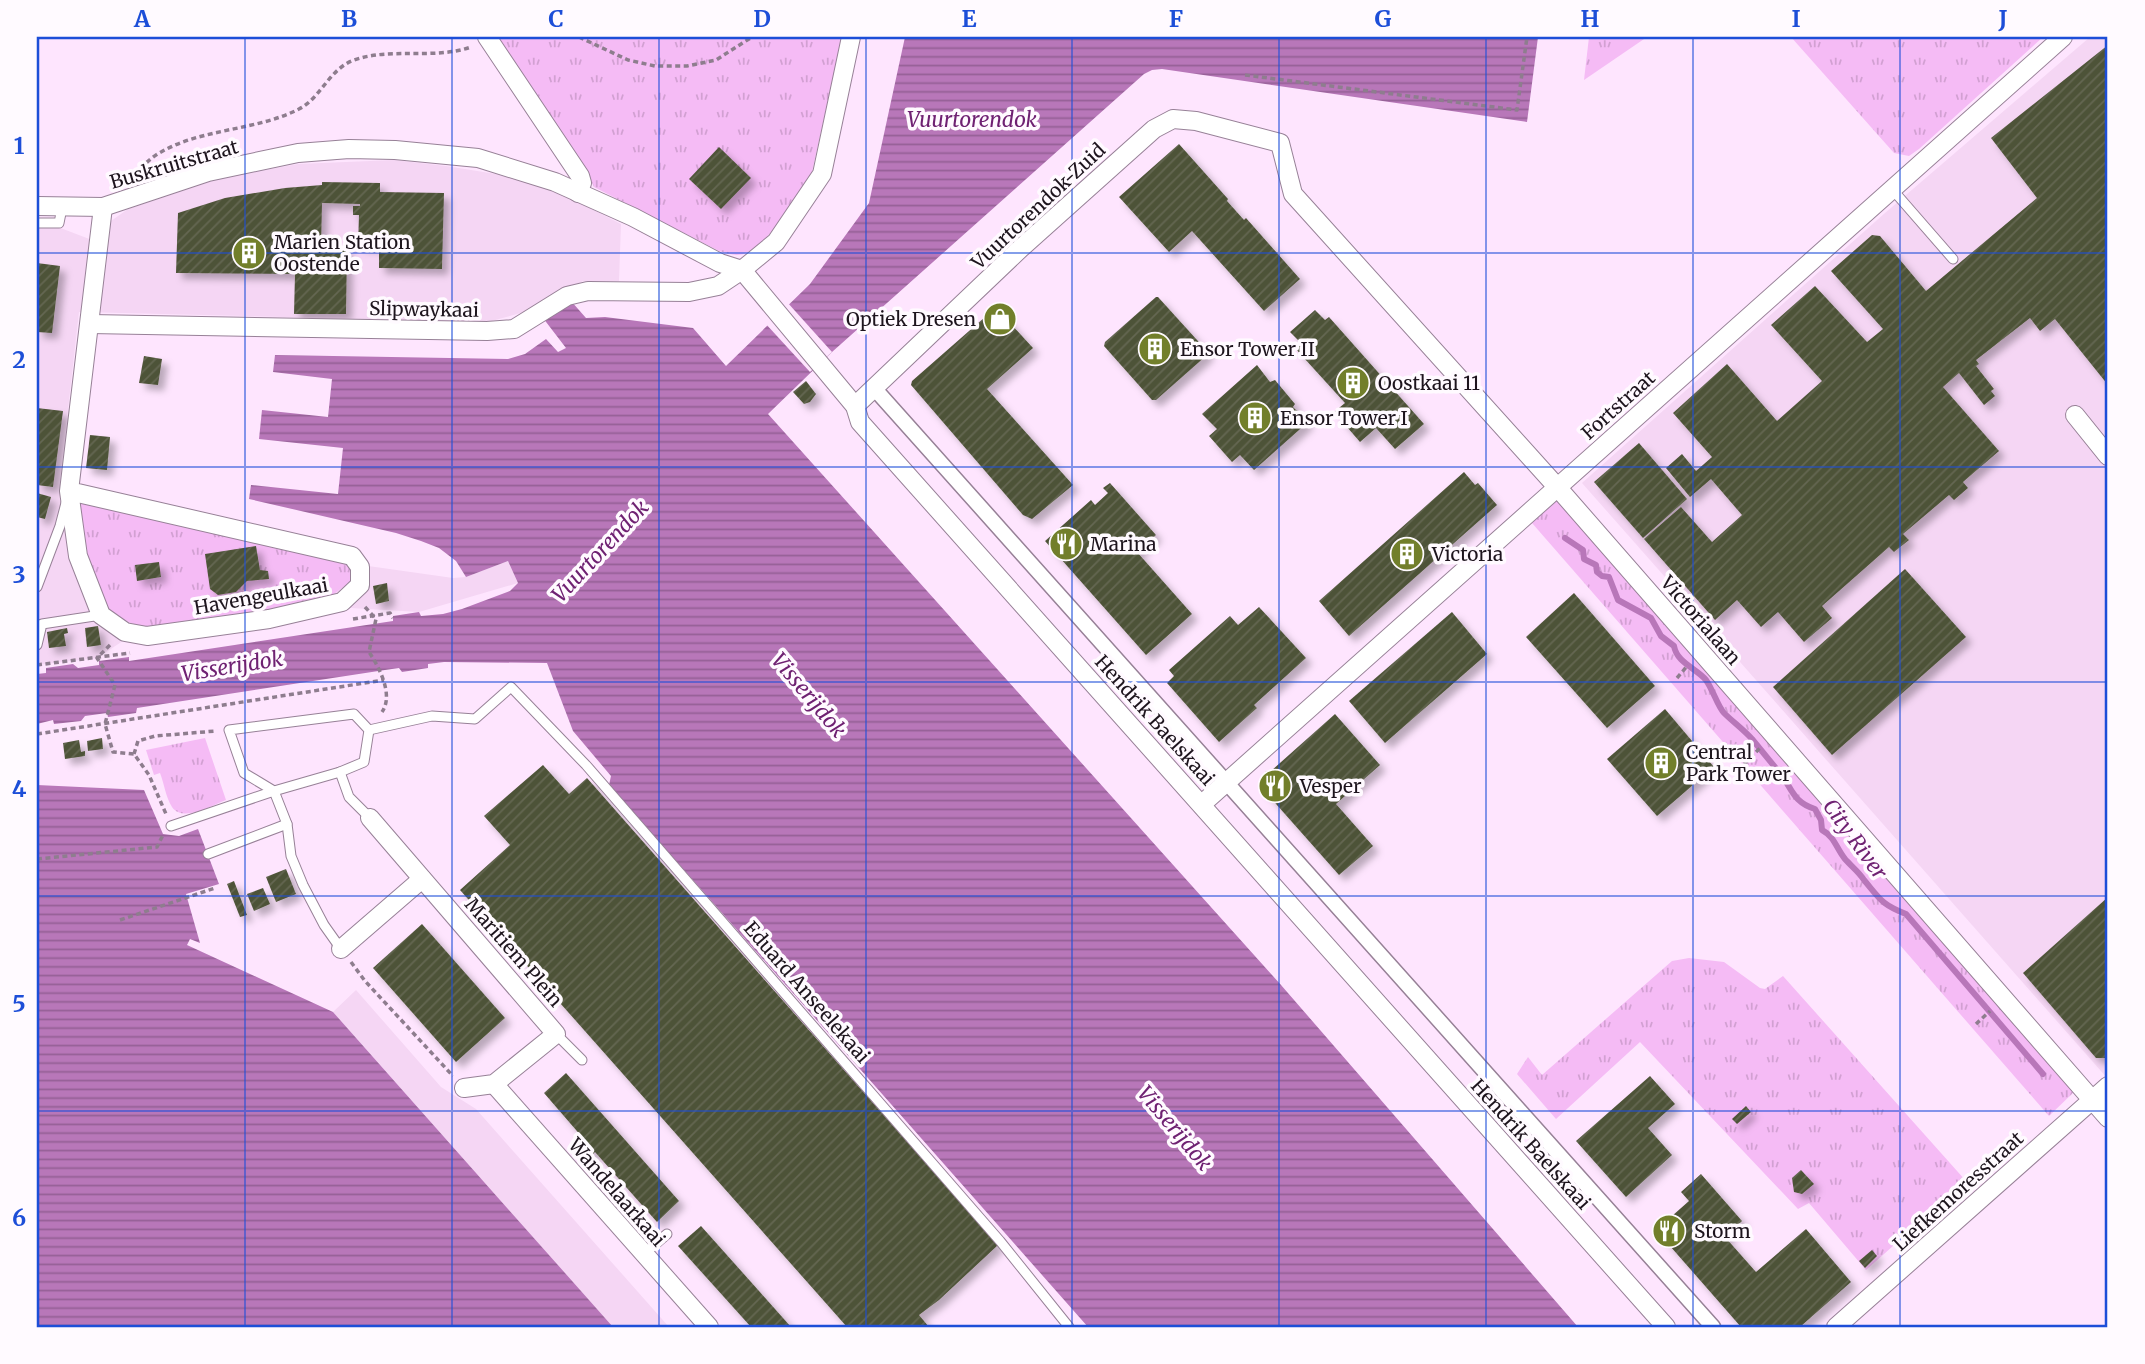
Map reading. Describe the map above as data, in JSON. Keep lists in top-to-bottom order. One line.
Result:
{"streets":{"street":["Buskruitstraat","Vuurtorendok-Zuid","Slipwaykaai","Fortstraat","Havengeulkaai","Victorialaan","Hendrik Baelskaai","Maritiem Plein","Liefkemoresstraat","Wandelaarkaai"],"lane":["Eduard Anseelekaai"]},"crossings":[["Buskruitstraat","Slipwaykaai"],["Buskruitstraat","Havengeulkaai"],["Buskruitstraat","Hendrik Baelskaai"],["Vuurtorendok-Zuid","Victorialaan"],["Vuurtorendok-Zuid","Hendrik Baelskaai"],["Slipwaykaai","Hendrik Baelskaai"],["Fortstraat","Victorialaan"],["Fortstraat","Hendrik Baelskaai"],["Victorialaan","Liefkemoresstraat"],["Maritiem Plein","Wandelaarkaai"]],"water":["Vuurtorendok","Visserijdok","City River"],"places":{"building":["Marien Station Oostende","Ensor Tower II","Oostkaai 11","Ensor Tower I","Victoria","Central Park Tower"],"shop":["Optiek Dresen"],"restaurant":["Marina","Vesper","Storm"]},"grid":{"columns":["A","B","C","D","E","F","G","H","I","J"],"rows":["1","2","3","4","5","6"]}}
